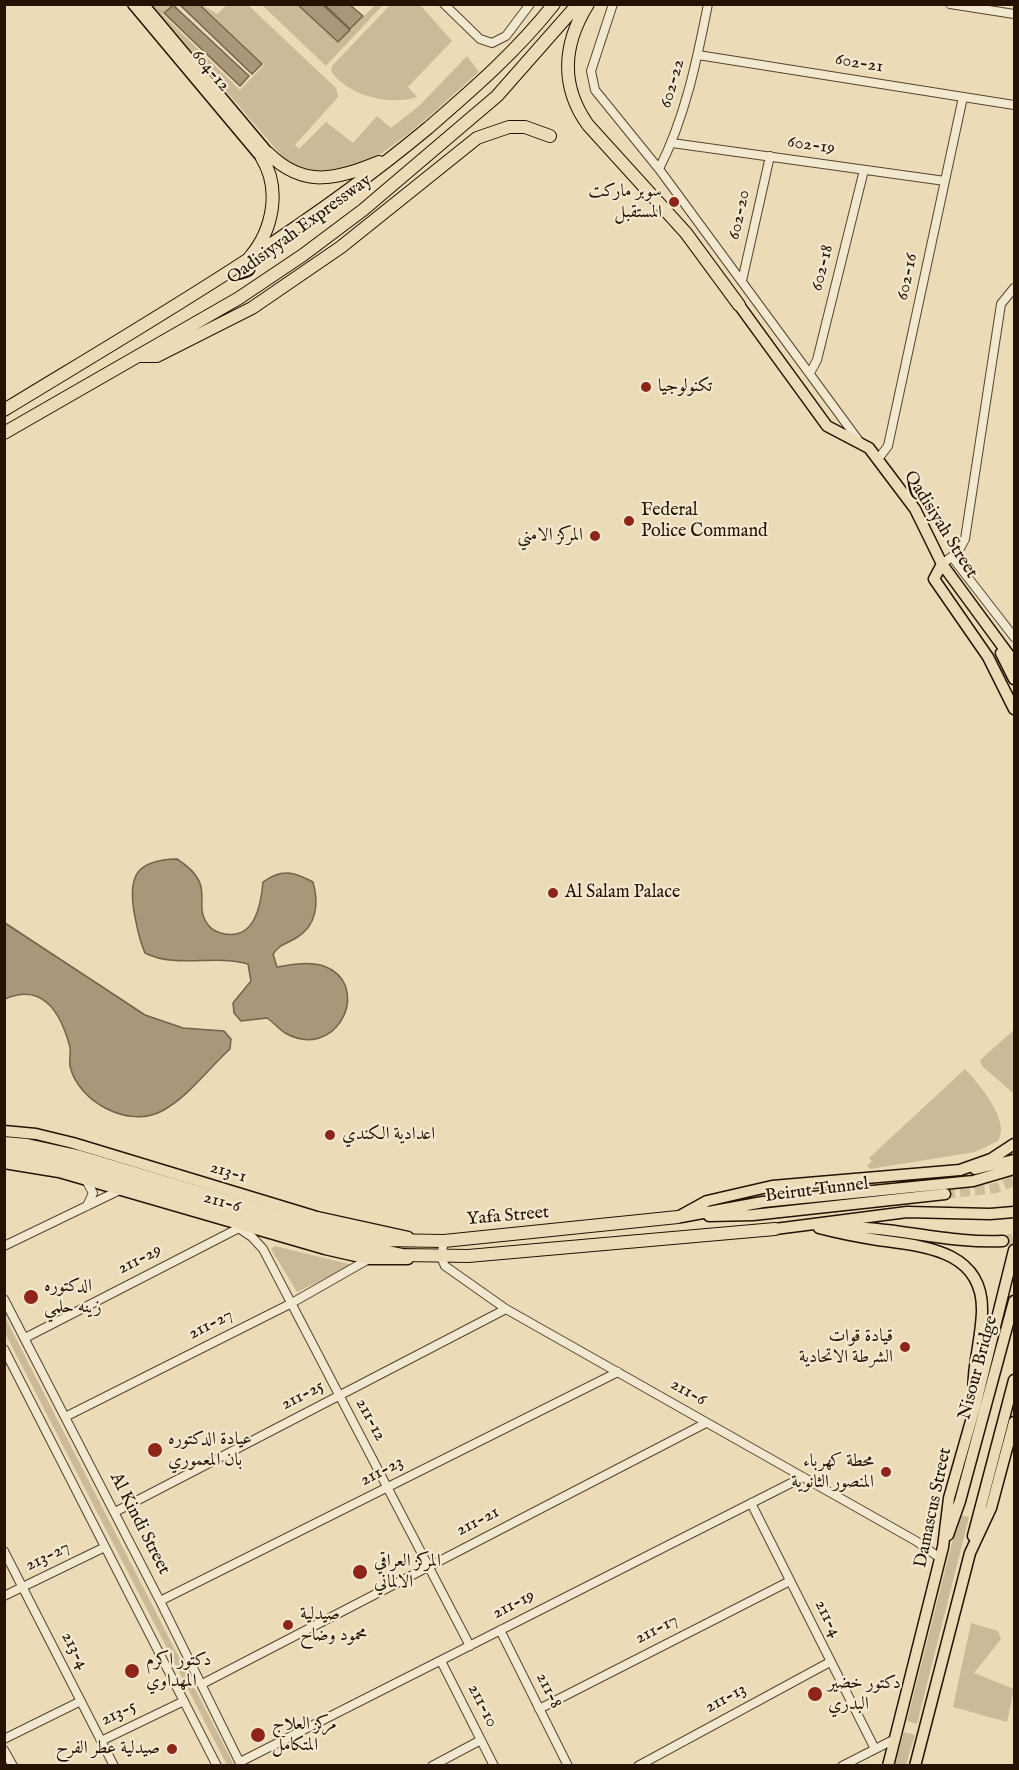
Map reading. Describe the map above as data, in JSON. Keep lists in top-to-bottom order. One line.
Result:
{"streets":{"highway":["Qadisiyyah Expressway","Yafa Street"],"main road":["604-12","Qadisiyah Street","213-1","Beirut Tunnel","211-6","Nisour Bridge","Damascus Street"],"street":["602-21","602-22","602-19","602-20","602-18","602-16","211-29","211-27","211-25","211-12","211-23","211-21","Al Kindi Street","213-27","211-19","211-4","211-17","213-4","211-8","211-13","211-10","213-5"]},"crossings":[["602-21","602-22"],["602-21","602-16"],["602-22","602-19"],["602-19","602-20"],["602-19","602-18"],["602-19","602-16"],["602-16","Qadisiyah Street"],["213-1","Yafa Street"],["Beirut Tunnel","Yafa Street"],["211-6","Yafa Street"],["211-6","211-27"],["211-6","Nisour Bridge"],["211-6","211-25"],["211-6","211-12"],["211-6","211-23"],["211-6","Damascus Street"],["211-6","211-21"],["211-6","211-19"],["211-29","211-12"],["211-29","Al Kindi Street"],["211-27","211-12"],["211-27","Al Kindi Street"],["Nisour Bridge","Damascus Street"],["211-25","211-12"],["211-25","Al Kindi Street"],["211-12","211-23"],["211-12","211-21"],["211-12","211-19"],["211-23","Al Kindi Street"],["211-21","Al Kindi Street"],["Al Kindi Street","211-19"],["213-27","213-4"],["211-19","211-4"],["211-19","211-8"],["211-19","211-10"],["211-4","211-17"],["211-4","211-13"],["211-17","211-8"],["213-4","213-5"]],"places":["سوبر ماركت المستقبل","تكنولوجيا","Federal Police Command","المركز الامني","Al Salam Palace","اعدادية الكندي","الدكتوره زينه حلمي","قيادة قوات الشرطة الاتحادية","عيادة الدكتوره بان المعموري","محطة كهرباء المنصور الثانوية","المركز العراقي الالماني","صيدلية محمود وضاح","دكتور اكرم المهداوي","دكتور خضير البدري","مركز العلاج المتكامل","صيدلية عطر الفرح"]}
